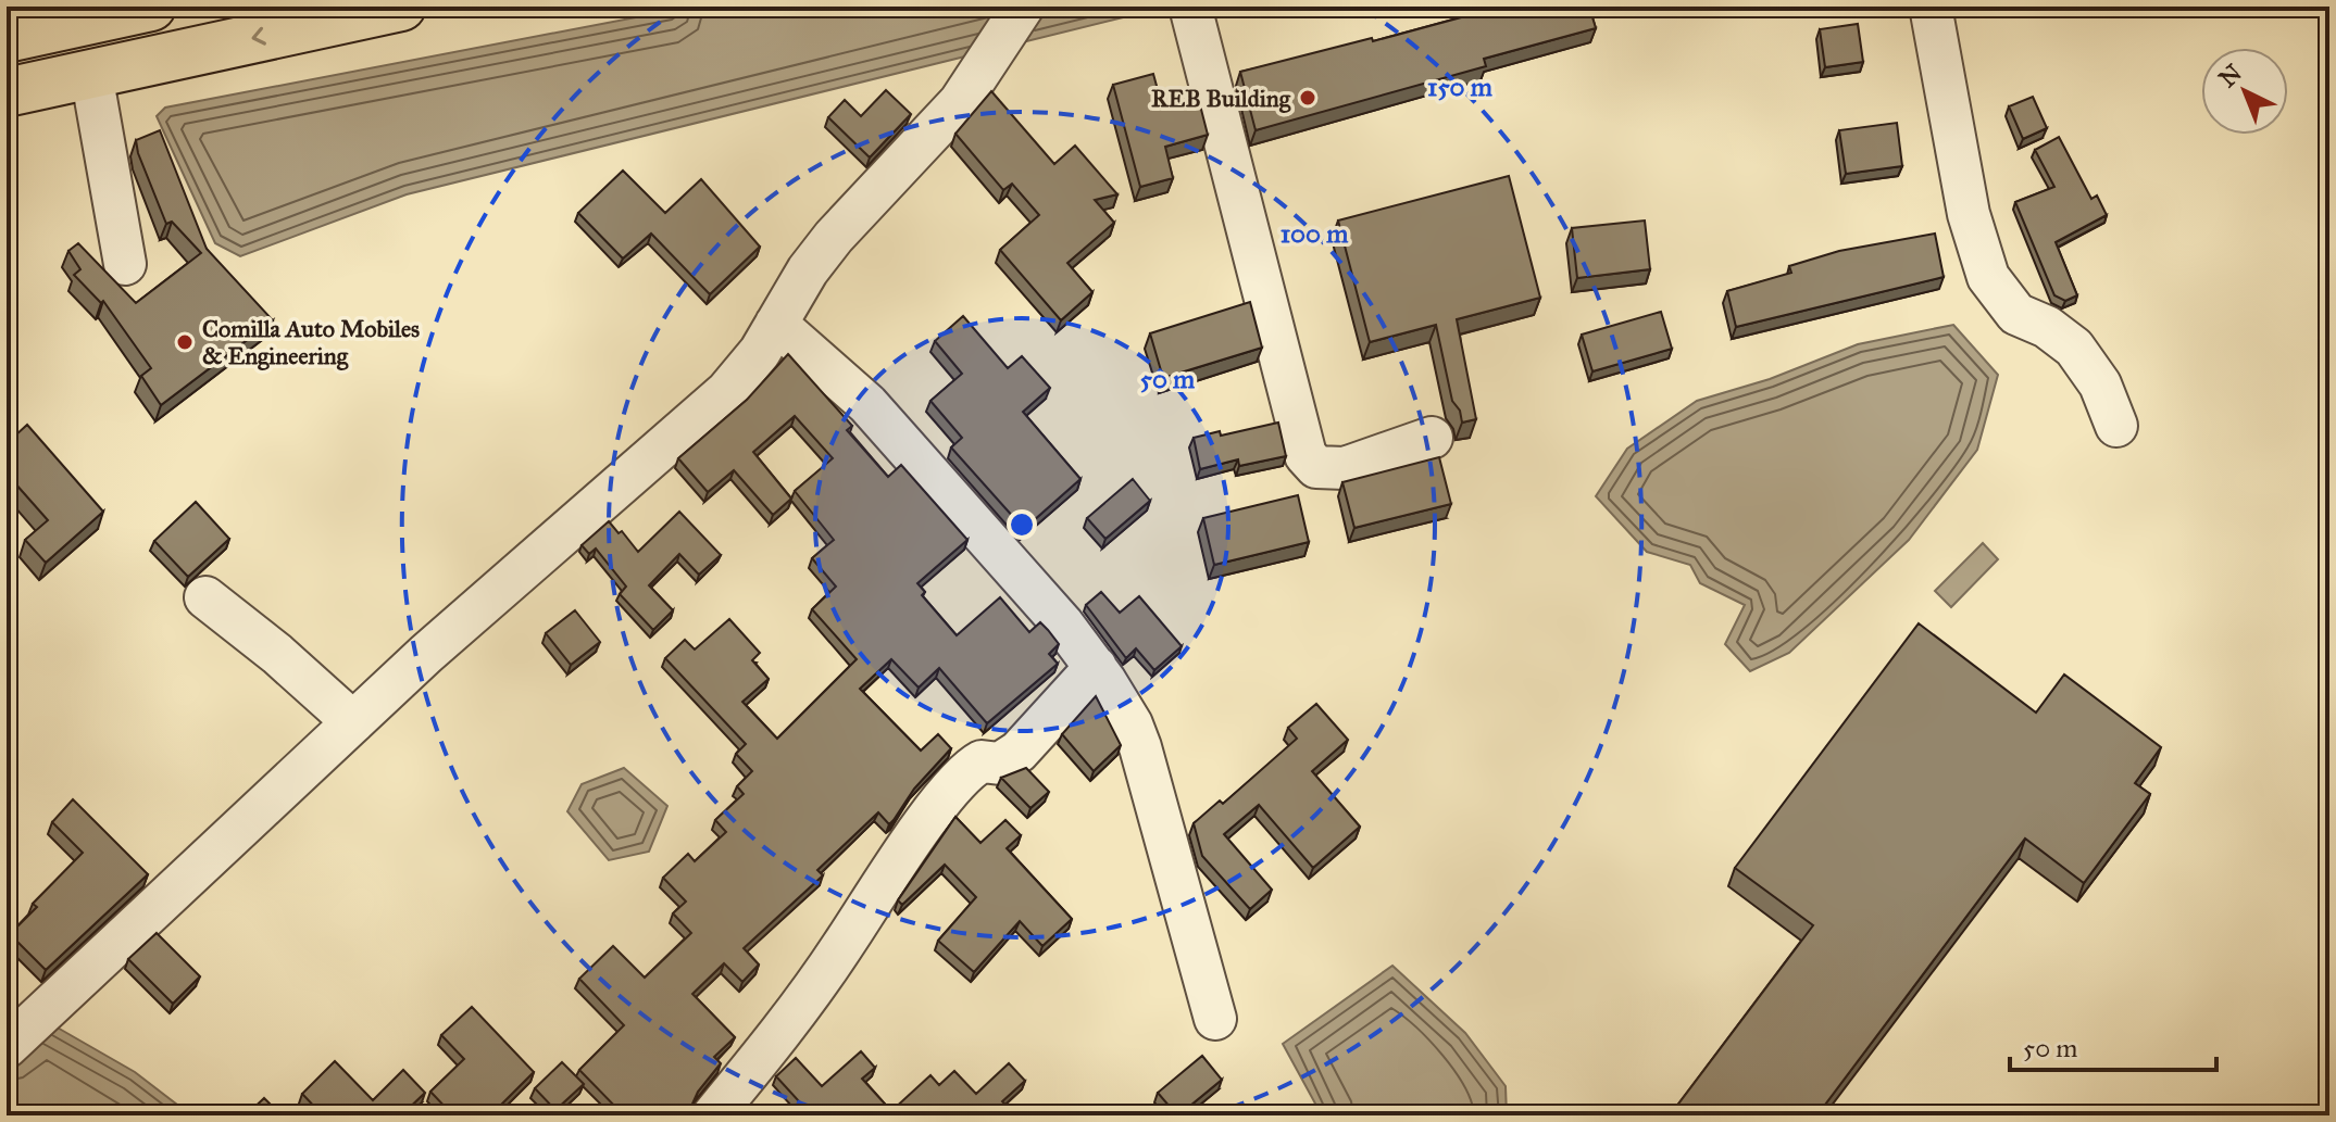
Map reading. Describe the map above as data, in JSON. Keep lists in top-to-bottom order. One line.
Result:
{"places":["REB Building","Comilla Auto Mobiles & Engineering"],"scale_bar":"50 m","north":"top left","rings":["150 m","100 m","50 m"]}
